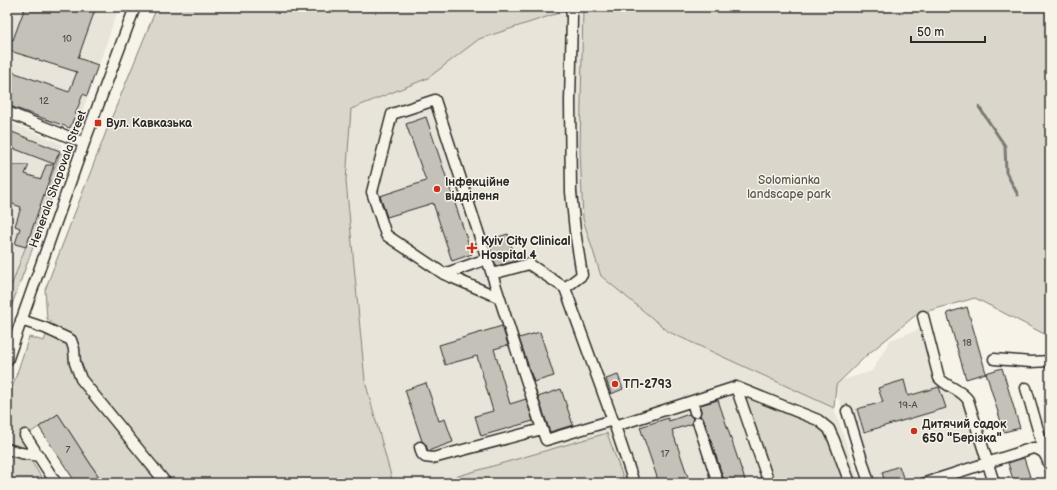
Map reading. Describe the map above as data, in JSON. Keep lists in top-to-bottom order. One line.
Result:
{"streets":{"street":["Henerala Shapovala Street"]},"parks":["Solomianka landscape park"],"places":{"transit":["Вул. Кавказька"],"other":["Інфекційне відділеня","ТП-2793","Дитячий садок 650 \"Берізка\""],"health":["Kyiv City Clinical Hospital 4"]},"house_numbers":["10","12","18","19-А","7","17"],"scale_bar":"50 m"}
